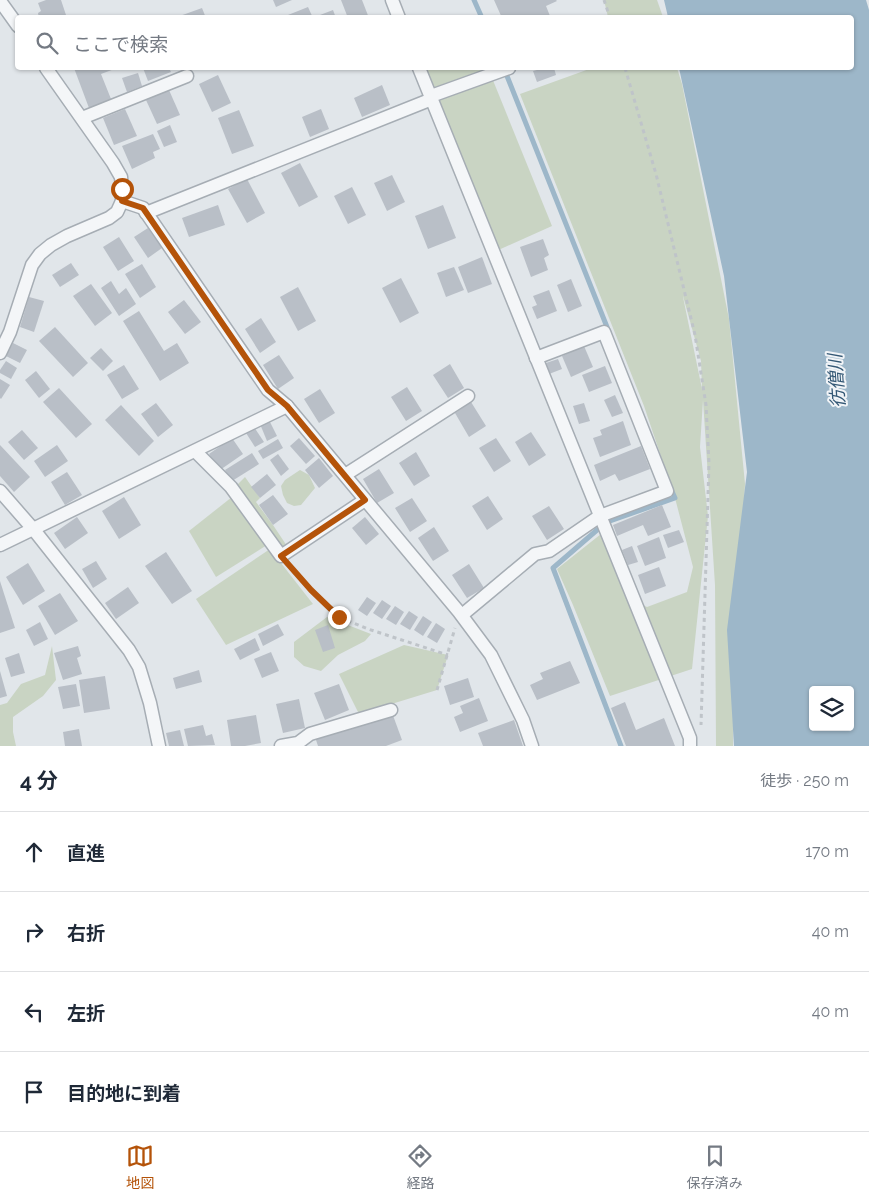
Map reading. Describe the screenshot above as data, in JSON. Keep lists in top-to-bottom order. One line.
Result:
{"water":["彷僧川"],"page":{"search":"ここで検索","heading":["4 分","徒歩 · 250 m"],"list":[["直進","170 m"],["右折","40 m"],["左折","40 m"],"目的地に到着"],"nav":["地図","経路","保存済み"]}}
